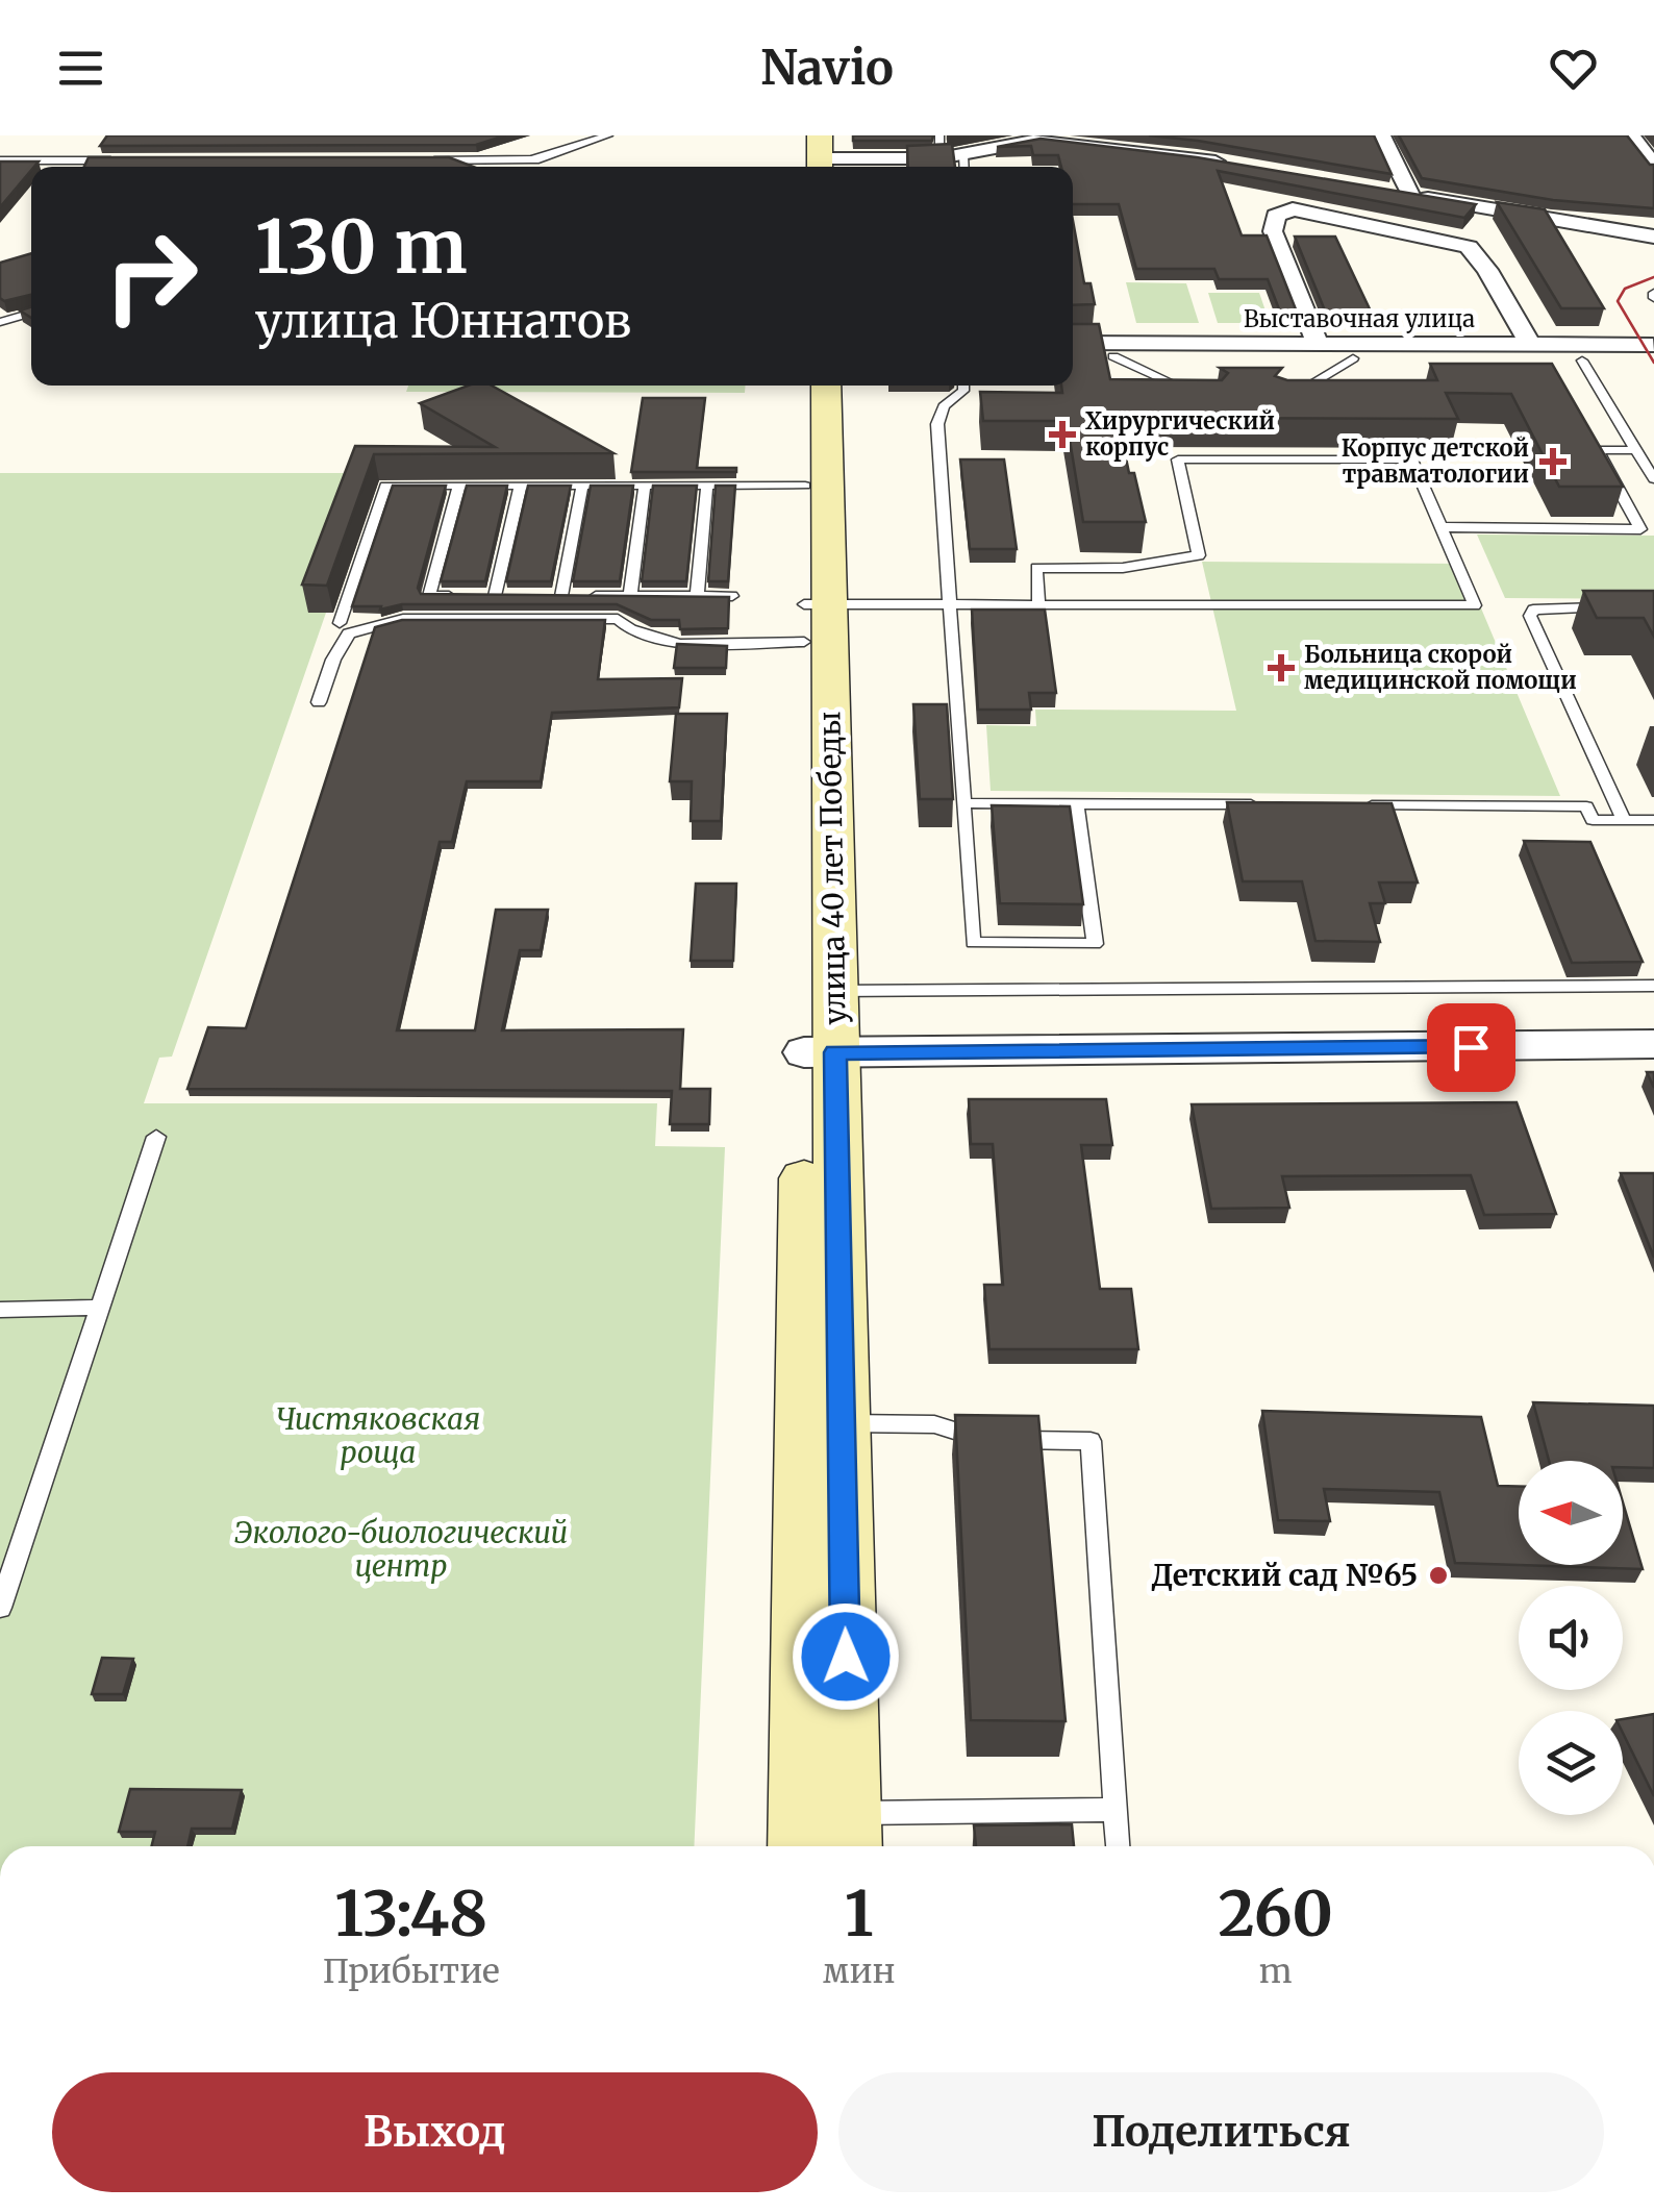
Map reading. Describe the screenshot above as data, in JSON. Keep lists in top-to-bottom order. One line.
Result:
{"streets":{"main road":["улица 40 лет Победы"],"street":["Выставочная улица"]},"parks":["Чистяковская роща","Эколого-биологический центр"],"places":{"health":["Хирургический корпус","Корпус детской травматологии","Больница скорой медицинской помощи"],"other":["Детский сад №65"]},"north":"left","page":{"header":"Navio","turn":["130 m","улица Юннатов"],"eta":["13:48","Прибытие","1","мин","260","m"],"buttons":["Выход","Поделиться"]}}
